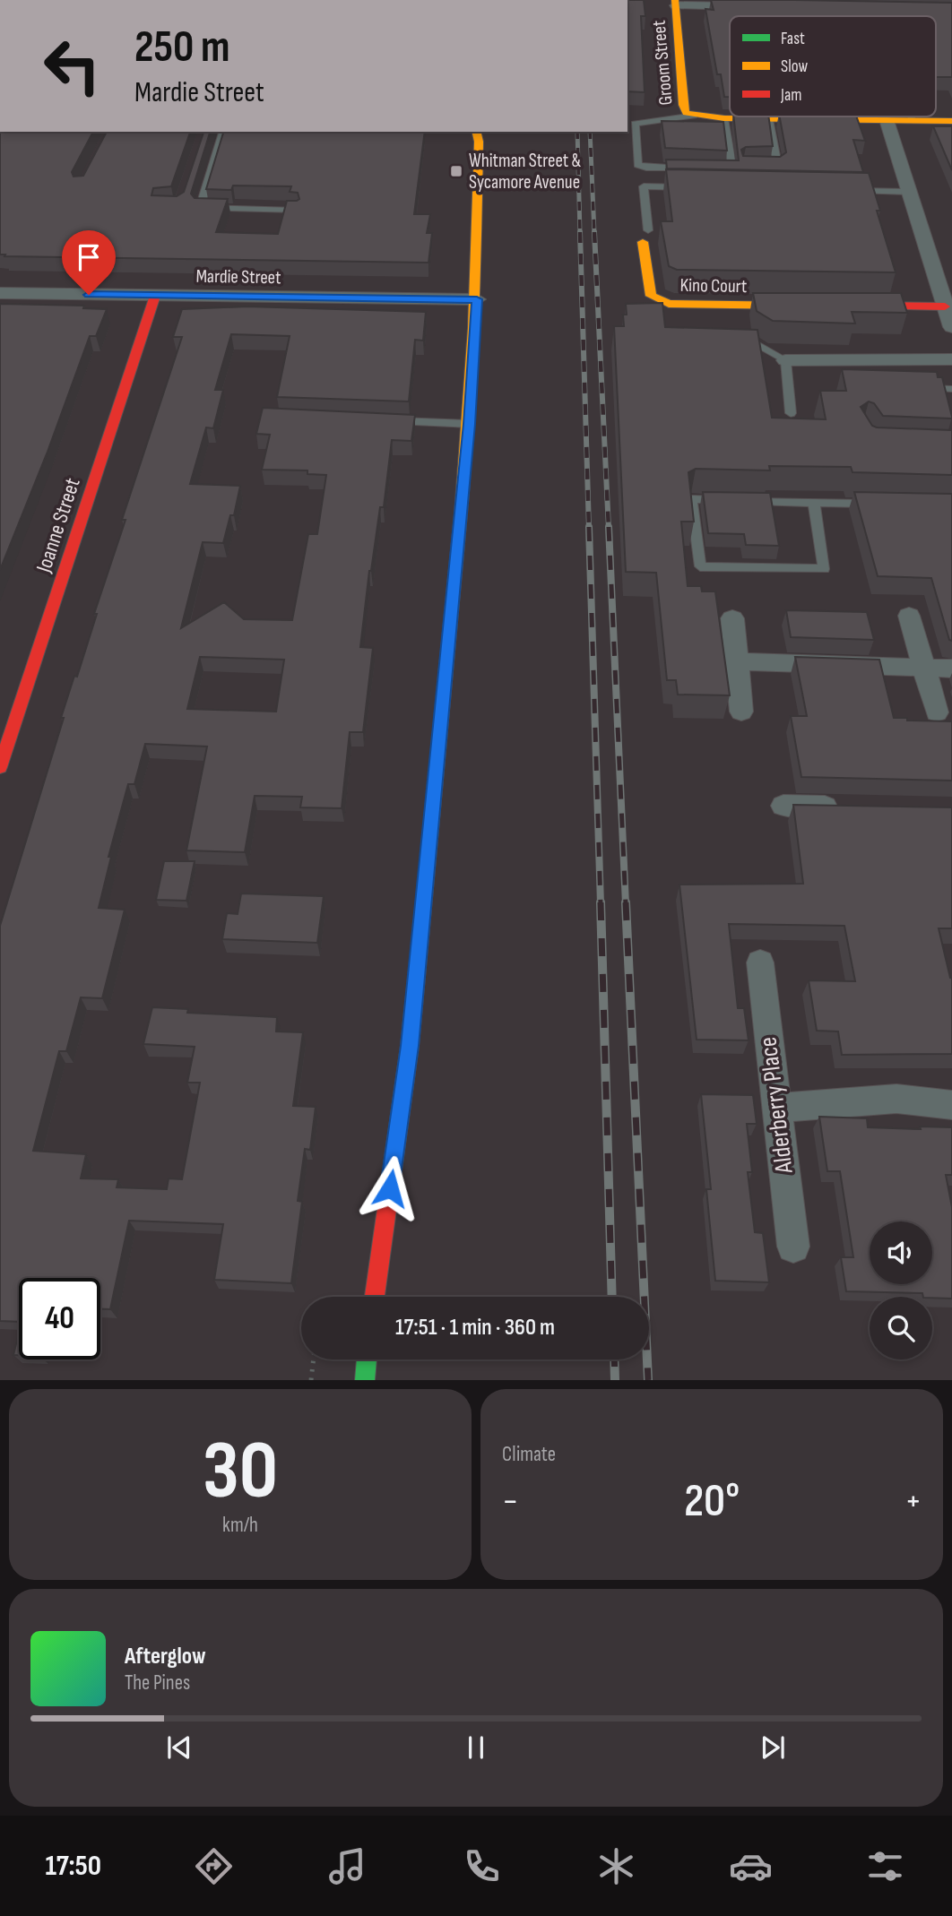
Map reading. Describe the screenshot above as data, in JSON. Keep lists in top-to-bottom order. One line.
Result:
{"streets":{"street":["Groom Street","Mardie Street","Kino Court","Joanne Street","Alderberry Place"]},"crossings":[["Mardie Street","Joanne Street"]],"places":{"transit":["Whitman Street & Sycamore Avenue"]},"legend":["Fast","Slow","Jam"],"page":{"turn":["250 m","Mardie Street"],"limit":"40","trip":"17:51 · 1 min · 360 m","tile":[["30","km/h"],"Climate"],"heat":["−","20°","+"],"song":["Afterglow","The Pines"],"tabs":"17:50"}}
